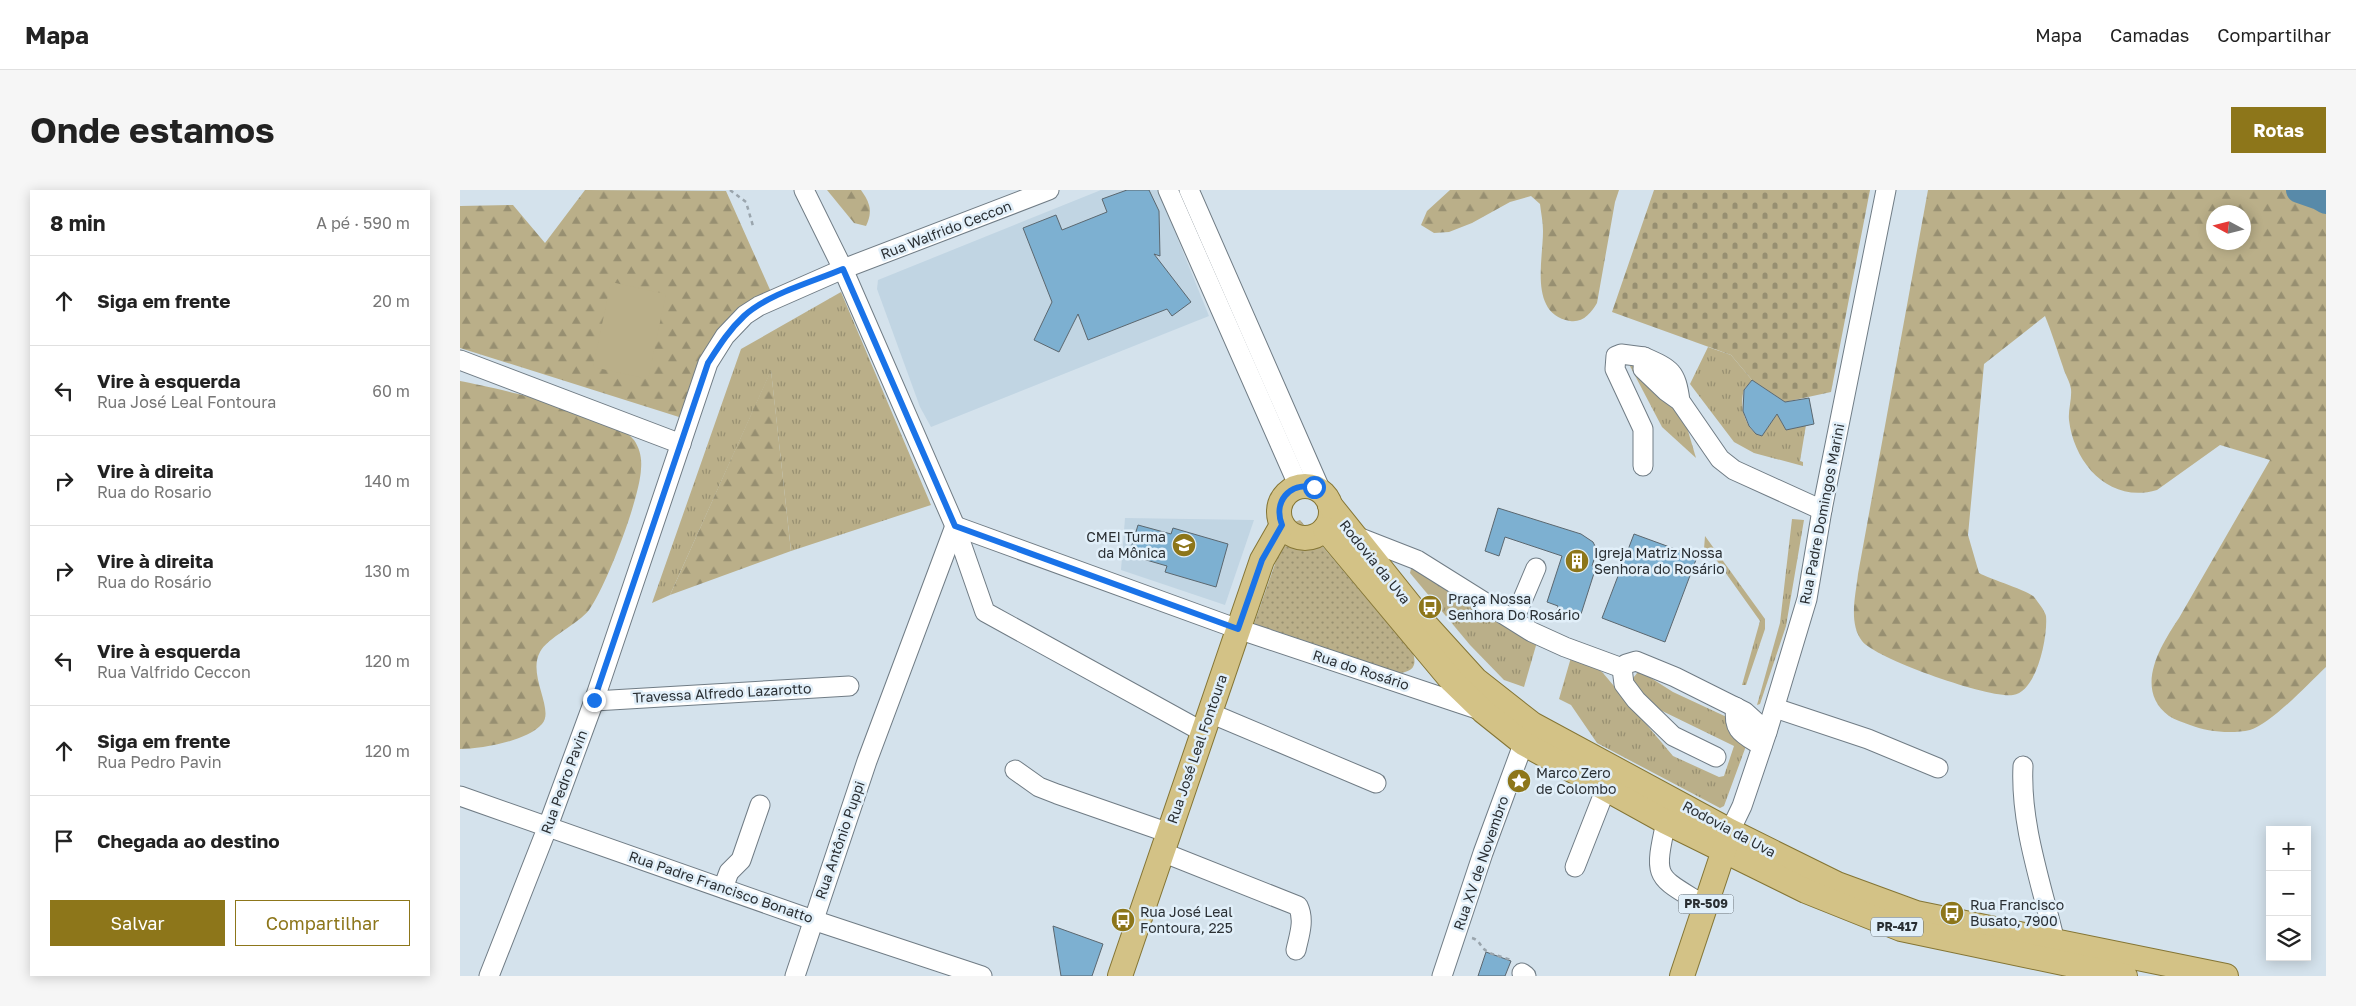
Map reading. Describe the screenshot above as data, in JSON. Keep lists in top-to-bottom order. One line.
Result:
{"streets":{"main road":["Rodovia da Uva","Rua José Leal Fontoura","PR-509","PR-417"],"street":["Rua Walfrido Ceccon","Rua Padre Domingos Marini","Rua do Rosário","Travessa Alfredo Lazarotto","Rua Pedro Pavin","Rua Antônio Puppi","Rua XV de Novembro","Rua Padre Francisco Bonatto"]},"crossings":[["Rua Walfrido Ceccon","Rua Pedro Pavin"],["Rua Padre Domingos Marini","Rodovia da Uva"],["Rua Padre Domingos Marini","PR-509"],["Rodovia da Uva","Rua do Rosário"],["Rodovia da Uva","Rua José Leal Fontoura"],["Rodovia da Uva","Rua XV de Novembro"],["Rodovia da Uva","PR-509"],["Rua do Rosário","Rua José Leal Fontoura"],["Rua do Rosário","Rua Antônio Puppi"],["Travessa Alfredo Lazarotto","Rua Pedro Pavin"],["Rua Pedro Pavin","Rua Padre Francisco Bonatto"],["Rua Antônio Puppi","Rua Padre Francisco Bonatto"]],"places":{"school or university":["CMEI Turma da Mônica"],"building":["Igreja Matriz Nossa Senhora do Rosário"],"bus stop":["Praça Nossa Senhora Do Rosário","Rua Francisco Busato, 7900","Rua José Leal Fontoura, 225"],"place":["Marco Zero de Colombo"]},"north":"left","page":{"header":"Mapa","nav":["Mapa","Camadas","Compartilhar"],"buttons":["Rotas",["Salvar","Compartilhar"]],"title":"Onde estamos","heading":["8 min","A pé · 590 m"],"list":[["Siga em frente","20 m"],["Vire à esquerda","Rua José Leal Fontoura","60 m"],["Vire à direita","Rua do Rosario","140 m"],["Vire à direita","Rua do Rosário","130 m"],["Vire à esquerda","Rua Valfrido Ceccon","120 m"],["Siga em frente","Rua Pedro Pavin","120 m"],"Chegada ao destino"],"map_buttons":["+","−"]}}
